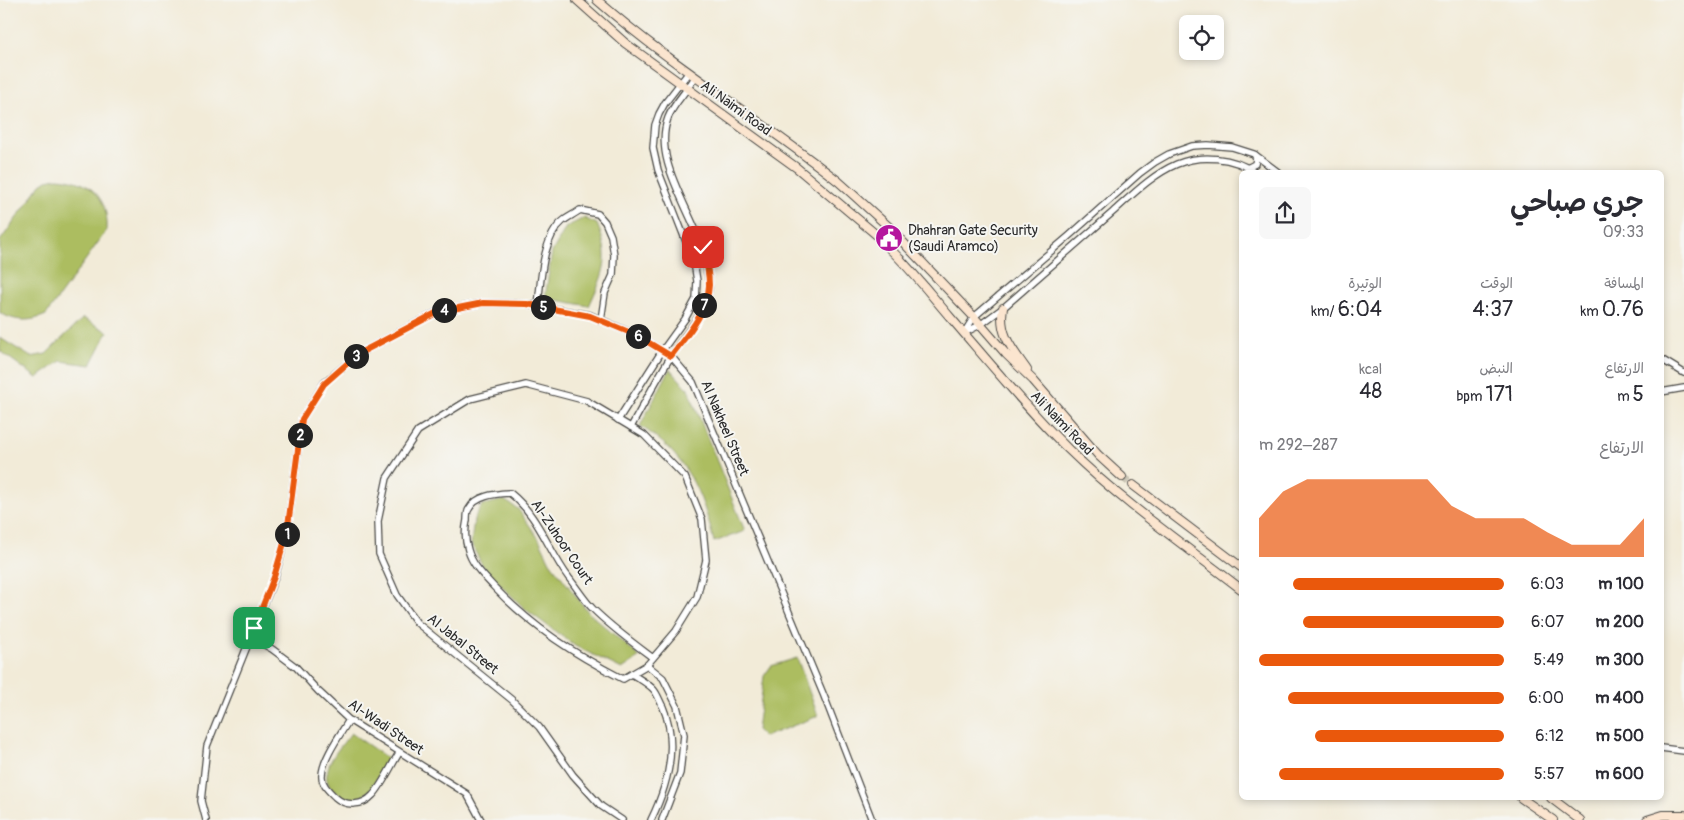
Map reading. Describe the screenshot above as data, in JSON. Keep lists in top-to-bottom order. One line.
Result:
{"streets":{"main road":["Ali Naimi Road"],"street":["Al Nakheel Street","Al-Zuhoor Court","Al Jabal Street","Al-Wadi Street"]},"crossings":[["Al Nakheel Street","Al-Wadi Street"],["Al-Zuhoor Court","Al Jabal Street"]],"places":{"public building":["Dhahran Gate Security (Saudi Aramco)"]},"page":{"heading":["جري صباحي","09:33"],"stats":[["المسافة","0.76 km"],["الوقت","4:37"],["الوتيرة","6:04 /km"],["الارتفاع","5 m"],["النبض","171 bpm"],["kcal","48"]],"pins":["7","5","4","6","3","2","1"],"chart":["الارتفاع","287–292 m"],"list":[{"name":"100 m","note":"6:03"},{"name":"200 m","note":"6:07"},{"name":"300 m","note":"5:49"},{"name":"400 m","note":"6:00"},{"name":"500 m","note":"6:12"},{"name":"600 m","note":"5:57"}]}}
